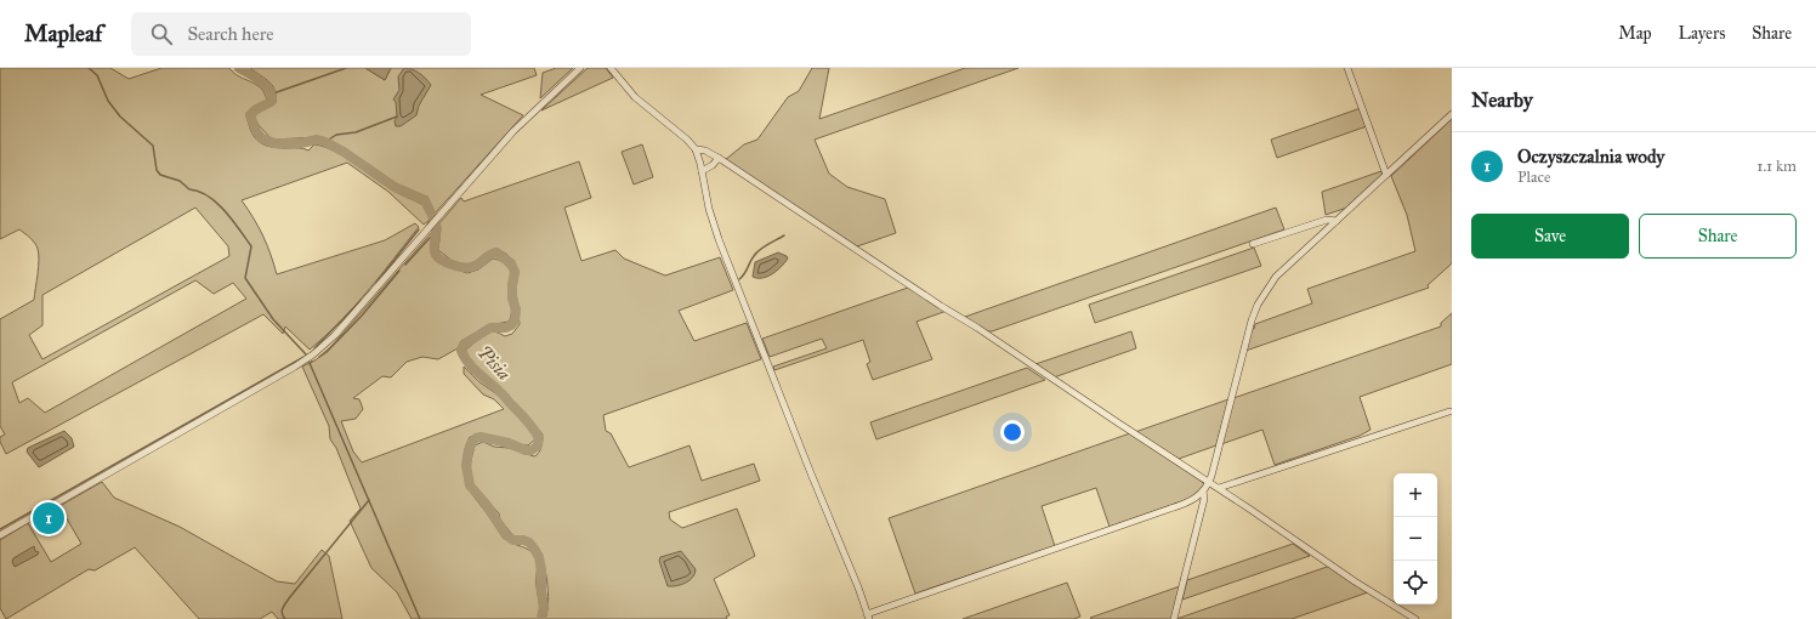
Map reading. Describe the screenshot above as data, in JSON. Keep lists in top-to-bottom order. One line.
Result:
{"water":["Pisia"],"page":{"header":"Mapleaf","search":"Search here","nav":["Map","Layers","Share"],"heading":"Nearby","list":[{"mark":"1","name":"Oczyszczalnia wody","note":"Place","value":"1.1 km"}],"buttons":["Save","Share"],"map_buttons":["+","−"],"pins":"1"}}
